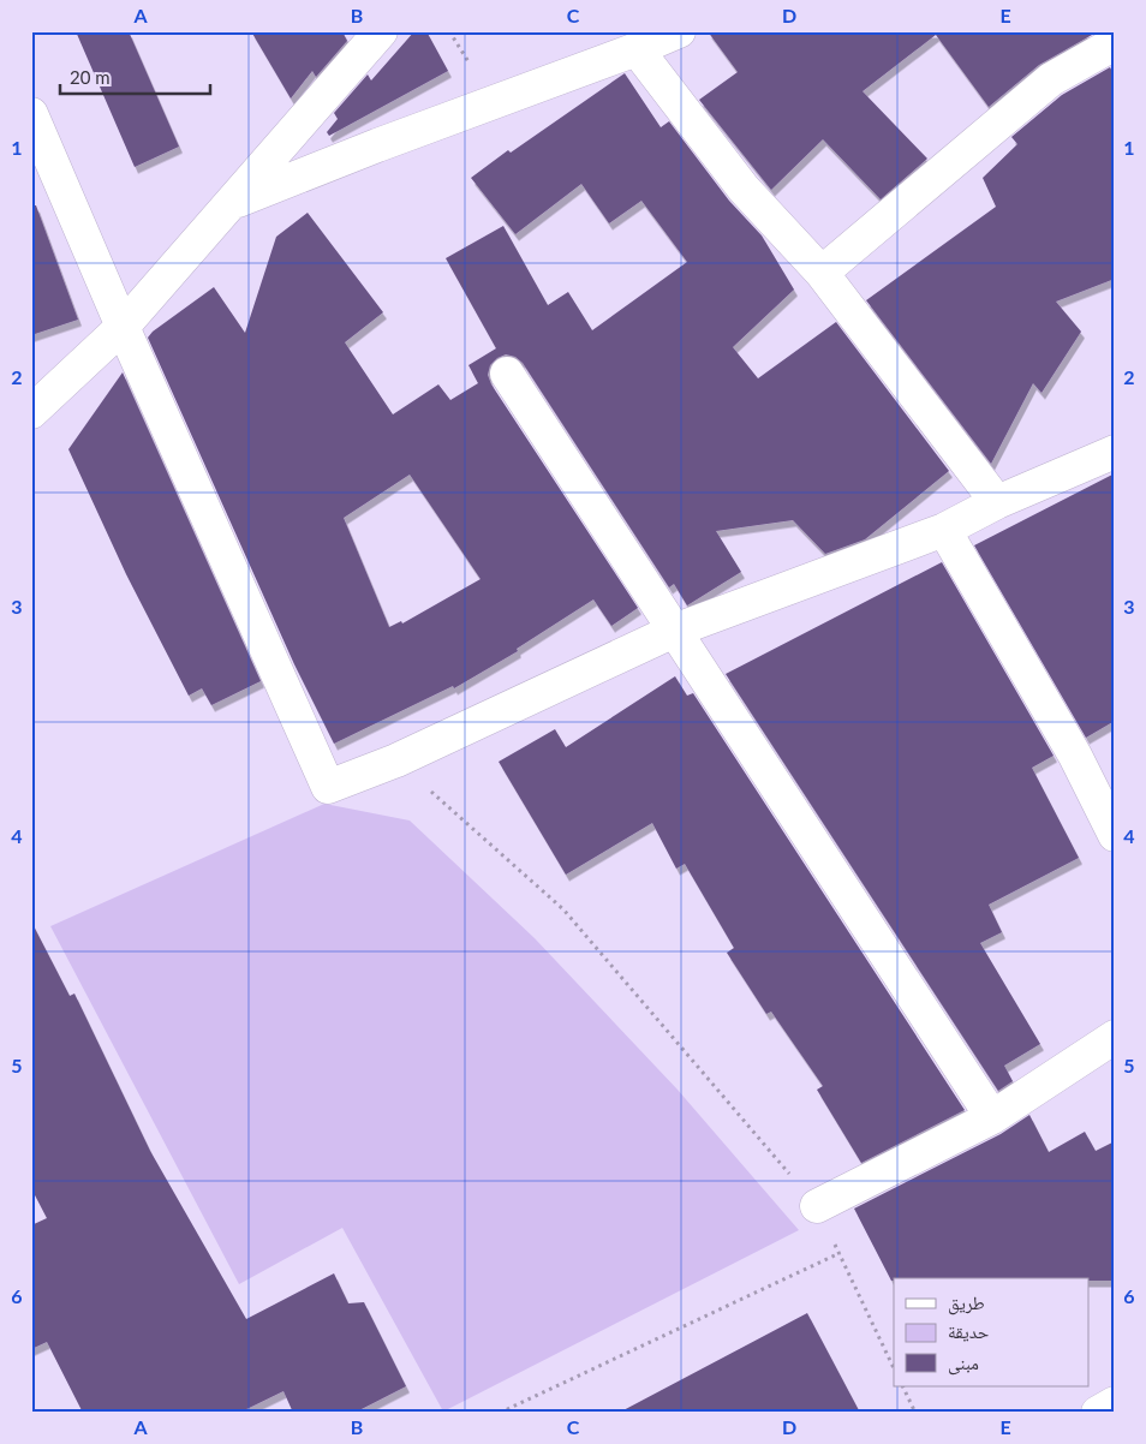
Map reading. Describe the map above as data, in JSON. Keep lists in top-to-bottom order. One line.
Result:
{"legend":["طريق","حديقة","مبنى"],"scale_bar":"20 m","grid":{"columns":["A","B","C","D","E"],"rows":["1","2","3","4","5","6"]}}
